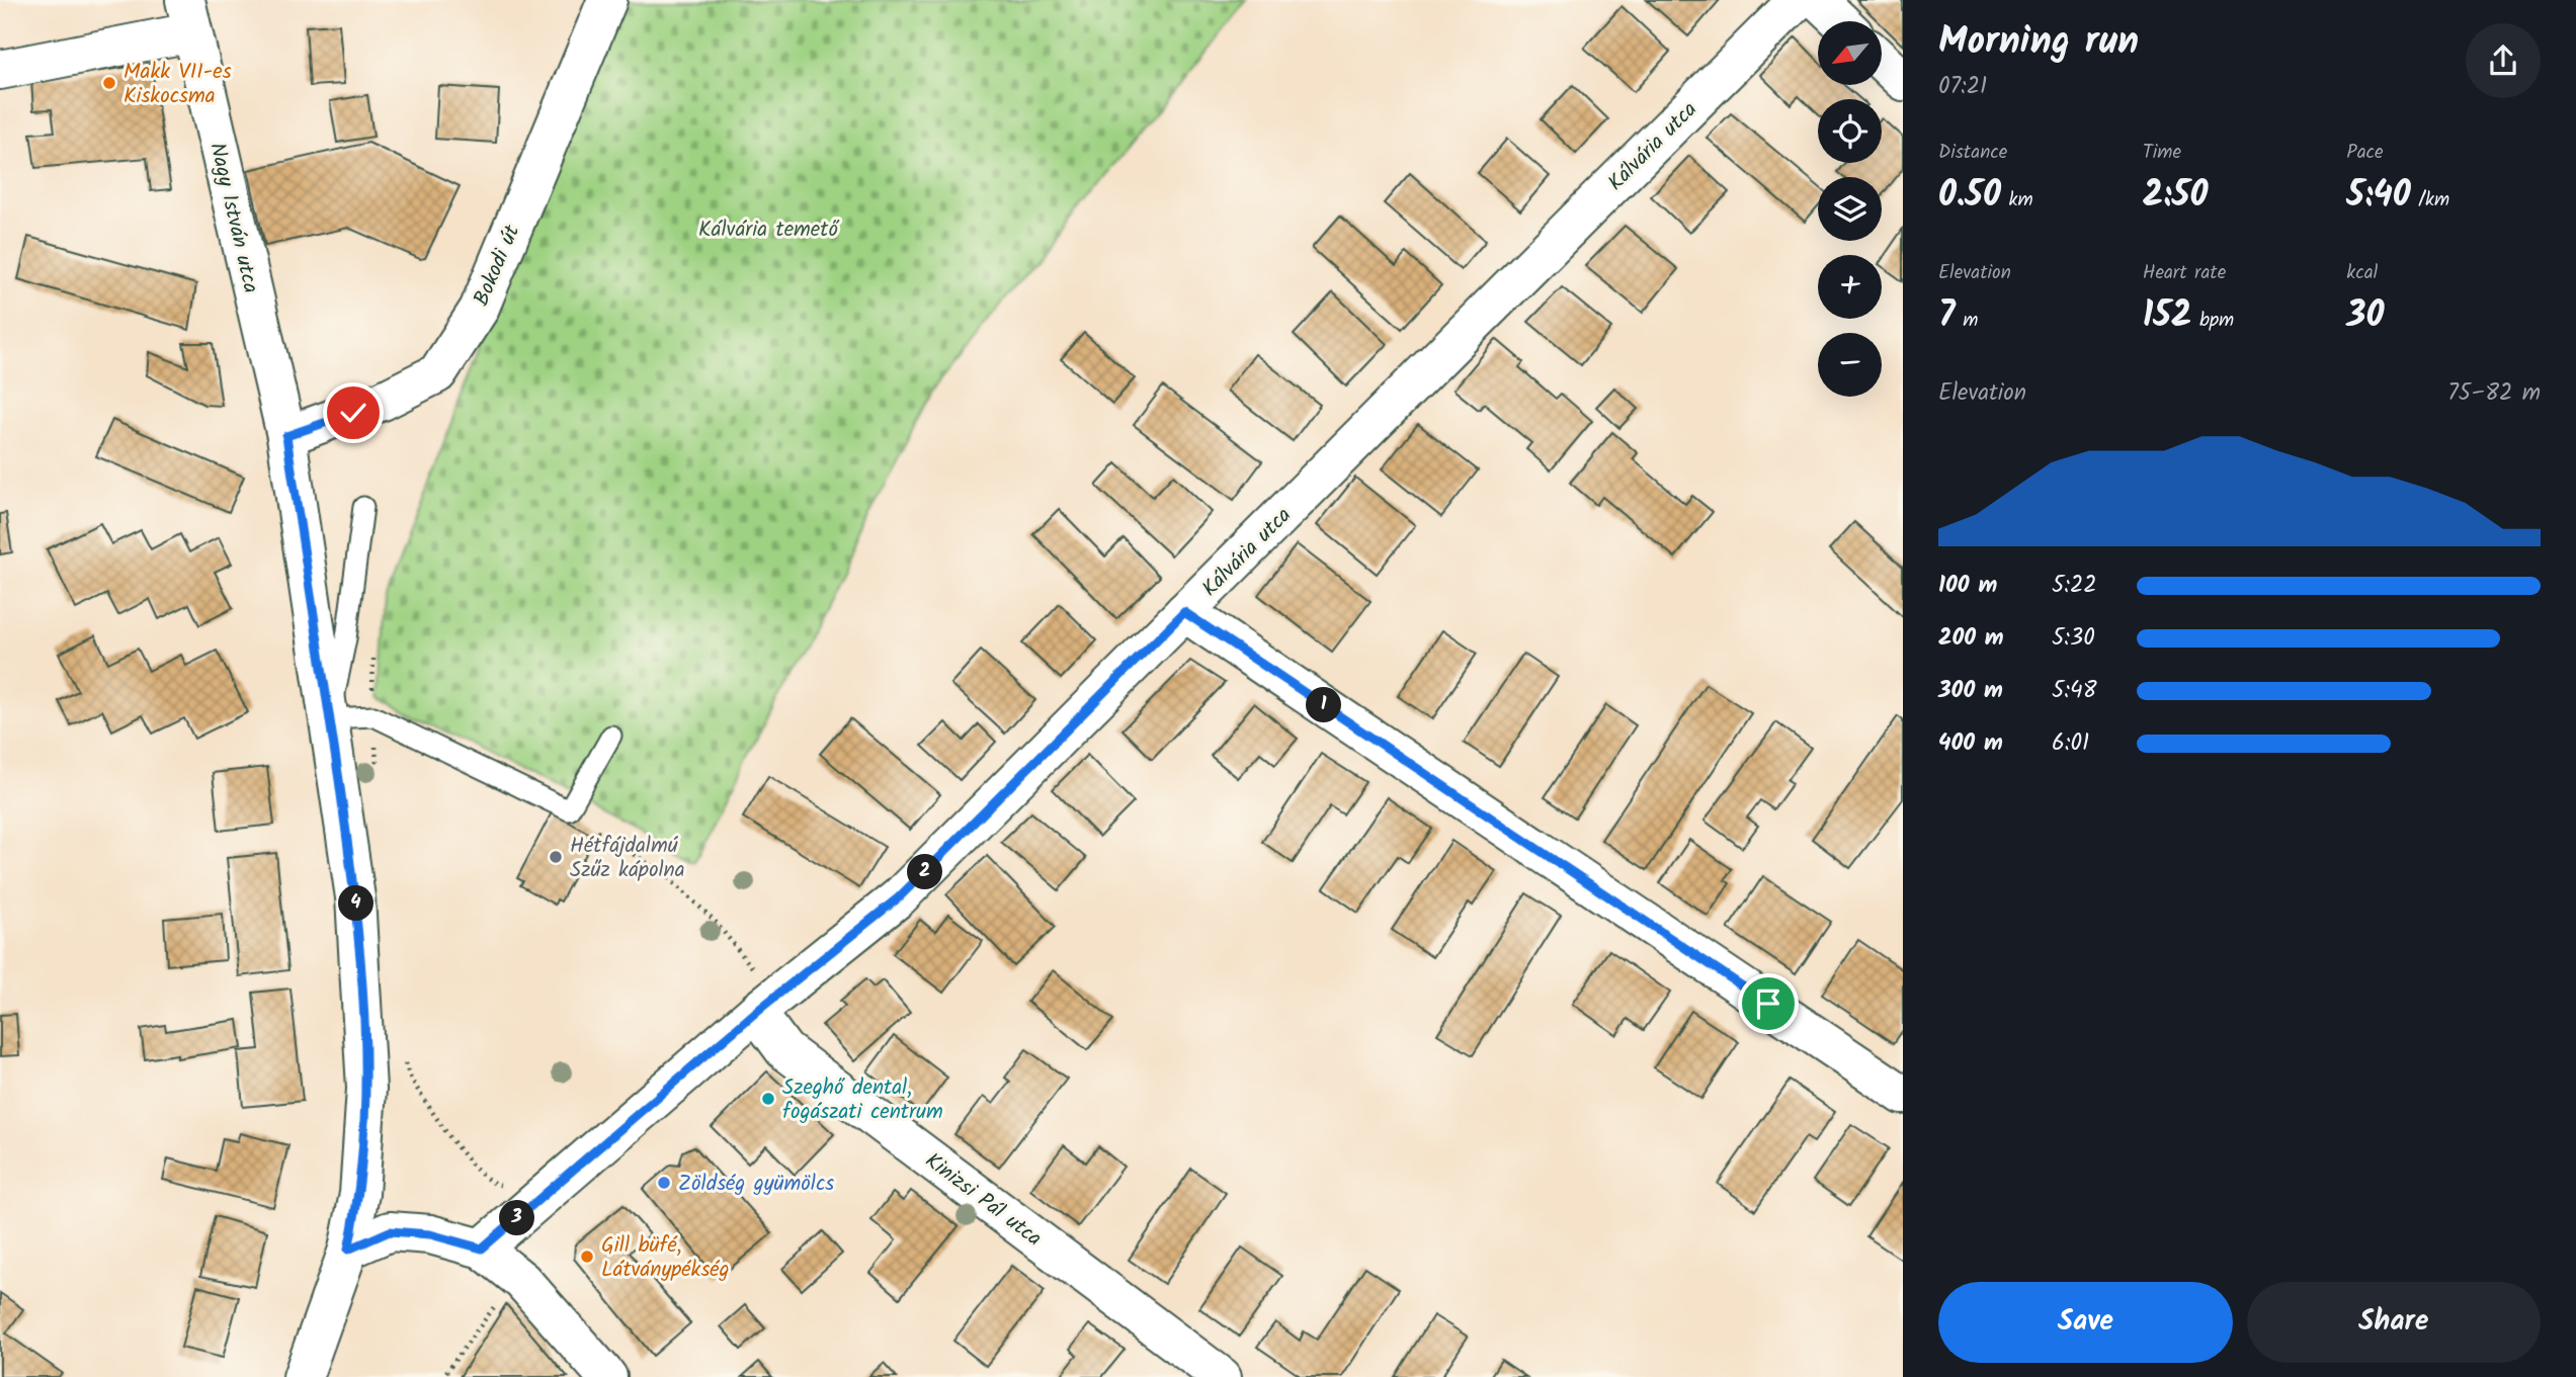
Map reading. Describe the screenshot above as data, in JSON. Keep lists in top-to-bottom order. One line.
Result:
{"streets":{"street":["Kálvária utca","Nagy István utca","Bokodi út","Kinizsi Pál utca"]},"crossings":[["Kálvária utca","Kinizsi Pál utca"],["Nagy István utca","Bokodi út"]],"parks":["Kálvária temető"],"places":["Makk VII-es Kiskocsma","Hétfájdalmú Szűz kápolna","Szeghő dental, fogászati centrum","Zöldség gyümölcs","Gill büfé, Látványpékség"],"north":"bottom left","page":{"heading":["Morning run","07:21"],"map_buttons":["+","−"],"stats":[["Distance","0.50 km"],["Time","2:50"],["Pace","5:40 /km"],["Elevation","7 m"],["Heart rate","152 bpm"],["kcal","30"]],"chart":["Elevation","75–82 m"],"list":[{"name":"100 m","note":"5:22"},{"name":"200 m","note":"5:30"},{"name":"300 m","note":"5:48"},{"name":"400 m","note":"6:01"}],"pins":["1","2","4","3"],"buttons":["Save","Share"]}}
